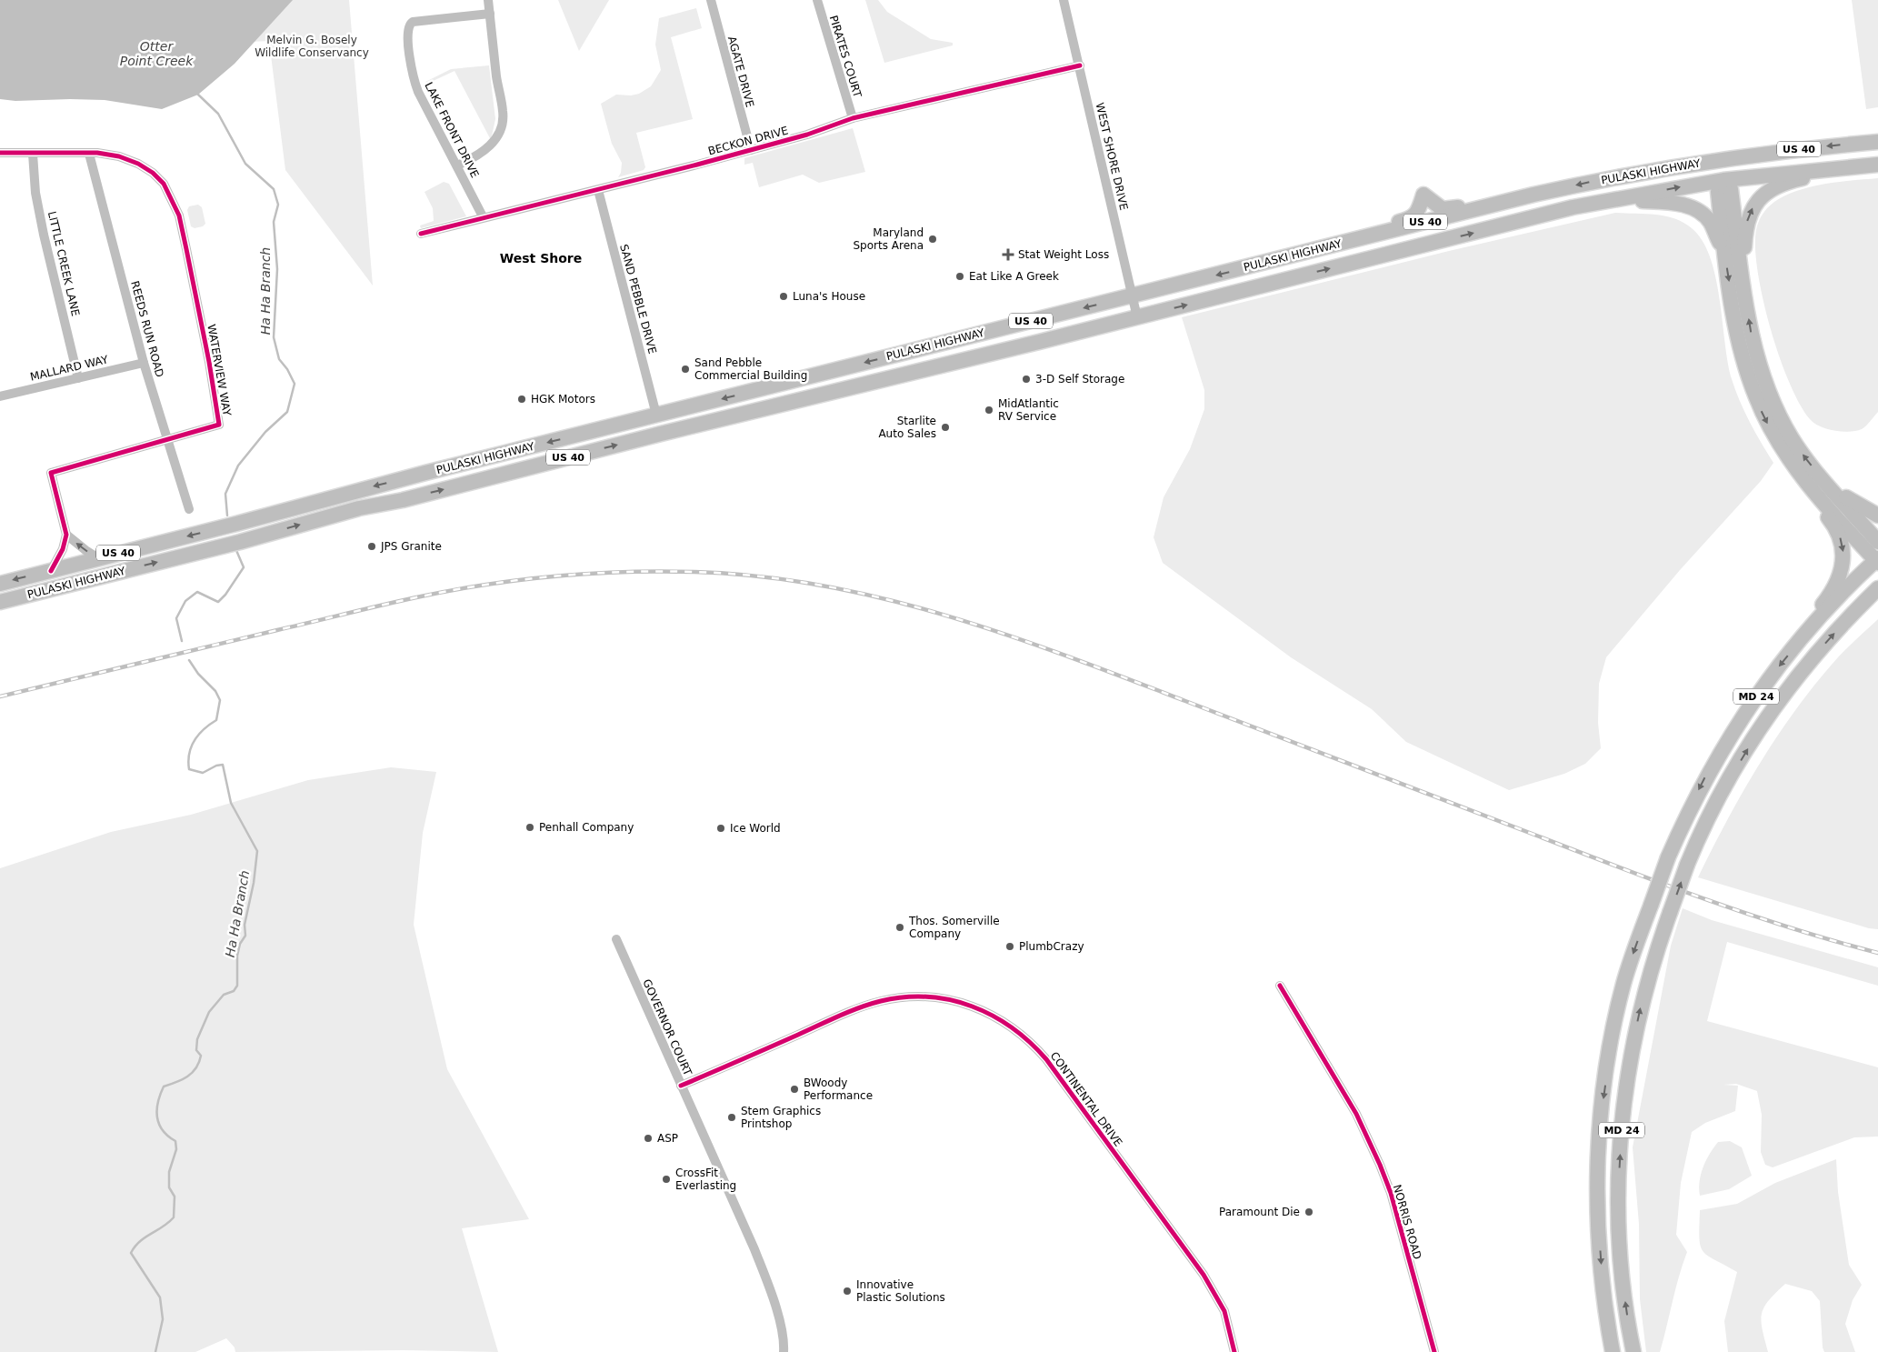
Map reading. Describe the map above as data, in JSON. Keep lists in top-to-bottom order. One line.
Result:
{"streets":{"highway":["US 40","PULASKI HIGHWAY","MD 24"],"street":["PIRATES COURT","AGATE DRIVE","LAKE FRONT DRIVE","BECKON DRIVE","WEST SHORE DRIVE","LITTLE CREEK LANE","SAND PEBBLE DRIVE","REEDS RUN ROAD","MALLARD WAY","WATERVIEW WAY","GOVERNOR COURT","CONTINENTAL DRIVE","NORRIS ROAD"]},"crossings":[["PIRATES COURT","BECKON DRIVE"],["AGATE DRIVE","BECKON DRIVE"],["LAKE FRONT DRIVE","BECKON DRIVE"],["BECKON DRIVE","WEST SHORE DRIVE"],["BECKON DRIVE","SAND PEBBLE DRIVE"],["WEST SHORE DRIVE","PULASKI HIGHWAY"],["PULASKI HIGHWAY","SAND PEBBLE DRIVE"],["LITTLE CREEK LANE","MALLARD WAY"],["REEDS RUN ROAD","MALLARD WAY"],["REEDS RUN ROAD","WATERVIEW WAY"],["GOVERNOR COURT","CONTINENTAL DRIVE"]],"districts":["West Shore"],"water":["Otter Point Creek","Ha Ha Branch"],"parks":["Melvin G. Bosely Wildlife Conservancy"],"places":{"other":["Maryland Sports Arena","Eat Like A Greek","Luna's House","Sand Pebble Commercial Building","3-D Self Storage","HGK Motors","MidAtlantic RV Service","Starlite Auto Sales","JPS Granite","Penhall Company","Ice World","Thos. Somerville Company","PlumbCrazy","BWoody Performance","Stem Graphics Printshop","ASP","CrossFit Everlasting","Paramount Die","Innovative Plastic Solutions"],"health":["Stat Weight Loss"]}}
